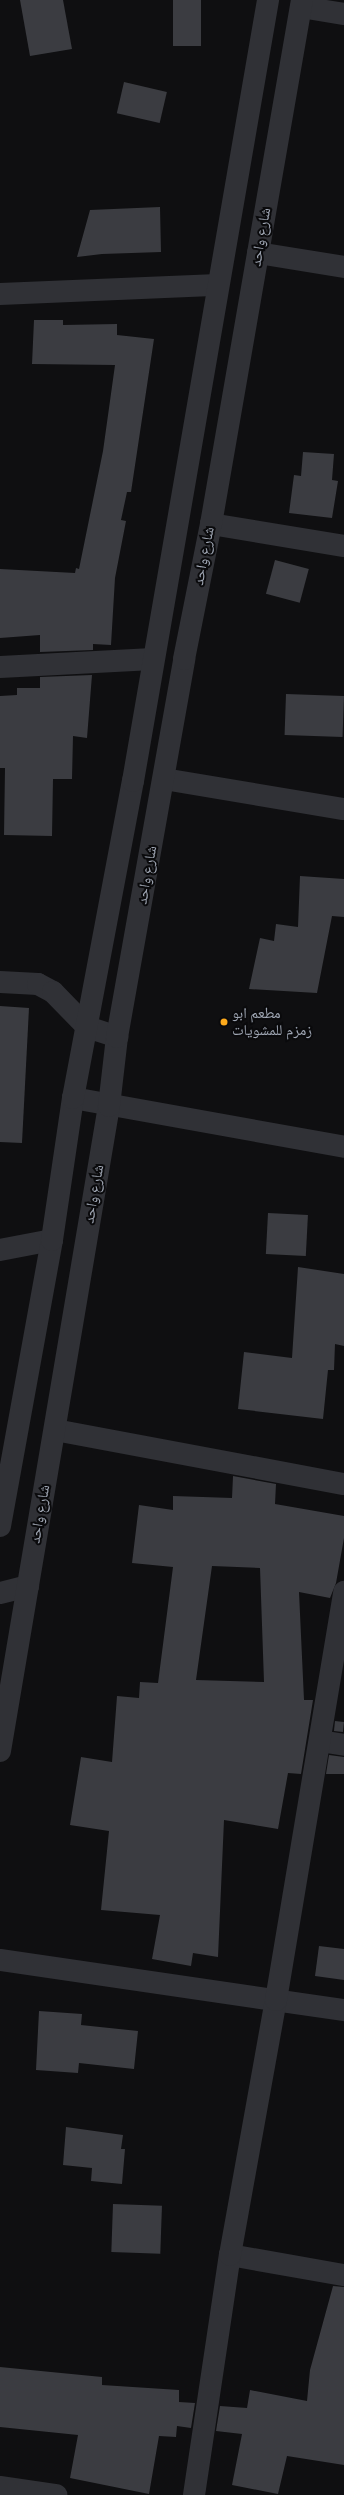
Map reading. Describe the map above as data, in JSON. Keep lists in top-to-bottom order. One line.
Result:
{"streets":{"street":["شارع واحد"]},"places":["مطعم ابو زمزم للمشويات"]}
